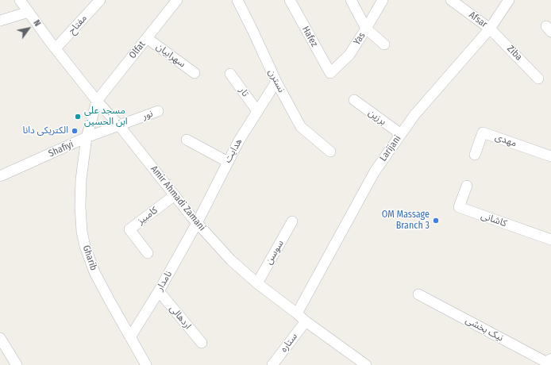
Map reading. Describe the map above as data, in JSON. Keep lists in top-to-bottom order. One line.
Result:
{"streets":{"street":["Afsar","مفتاح","Hafez","Yas","Olfat","Ziba","سهرابیان","نسترن","تار","نور","برزین","مهدی","Larijani","Shafiyi","هدایت","Amir Ahmadi Zamani","کامبیز","کاشانی","سوسن","Gharib","نامدار","اردهالی","نیک بخشی","ستاره"]},"crossings":[["Afsar","Ziba"],["Afsar","Larijani"],["مفتاح","Amir Ahmadi Zamani"],["Hafez","Yas"],["Olfat","سهرابیان"],["Olfat","Amir Ahmadi Zamani"],["Ziba","Larijani"],["نسترن","هدایت"],["تار","هدایت"],["نور","Shafiyi"],["نور","Amir Ahmadi Zamani"],["نور","Gharib"],["برزین","Larijani"],["Larijani","Amir Ahmadi Zamani"],["Shafiyi","Gharib"],["هدایت","Amir Ahmadi Zamani"],["هدایت","نامدار"],["Amir Ahmadi Zamani","کامبیز"],["Amir Ahmadi Zamani","سوسن"],["Amir Ahmadi Zamani","نامدار"],["Amir Ahmadi Zamani","ستاره"],["Gharib","نامدار"],["نامدار","اردهالی"]],"places":["مسجد علی ابن الحسین","الکتریکی دانا","OM Massage Branch 3"],"north":"top right"}
